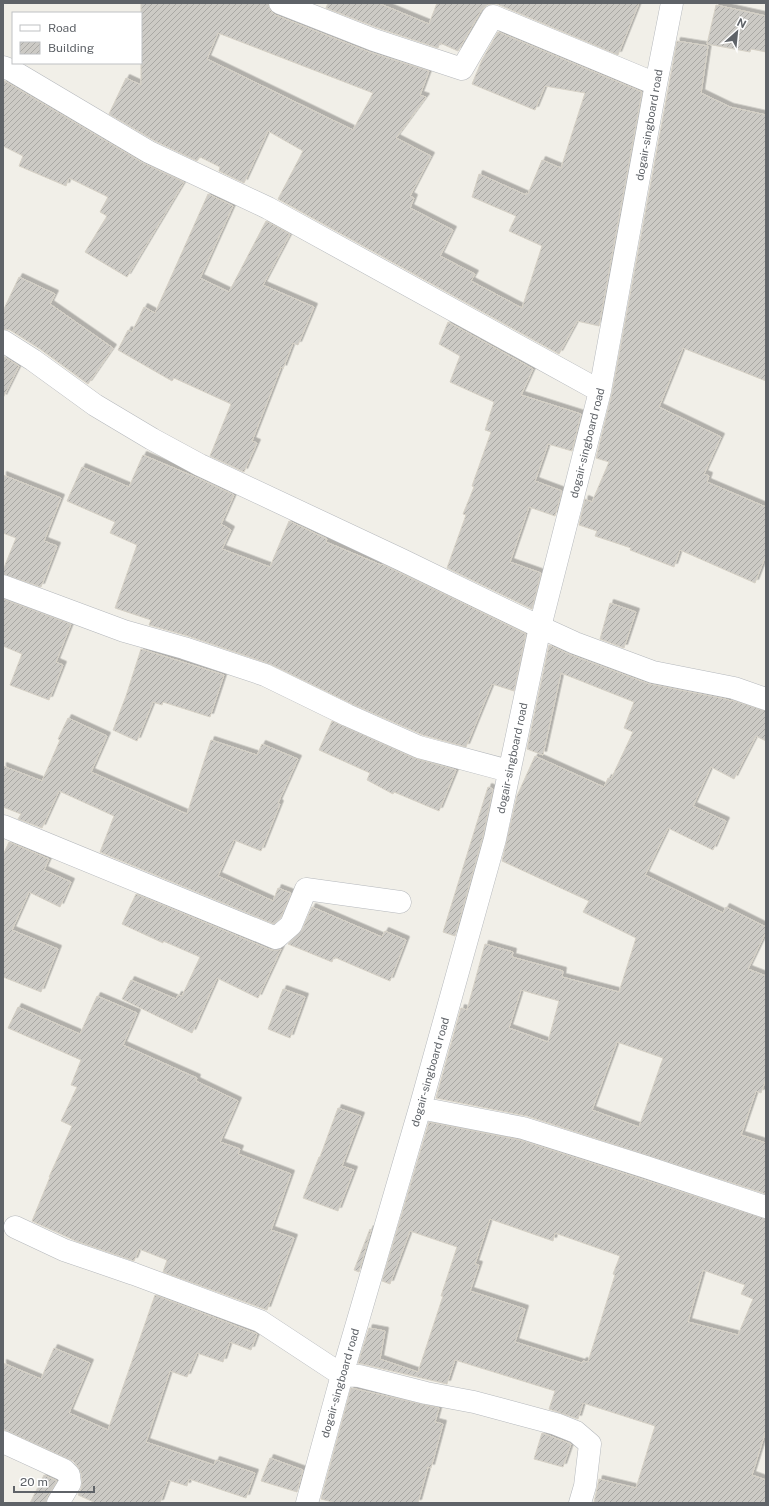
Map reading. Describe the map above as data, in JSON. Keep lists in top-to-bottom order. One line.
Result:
{"streets":{"street":["dogair-singboard road"]},"legend":["Road","Building"],"scale_bar":"20 m","north":"top right"}
